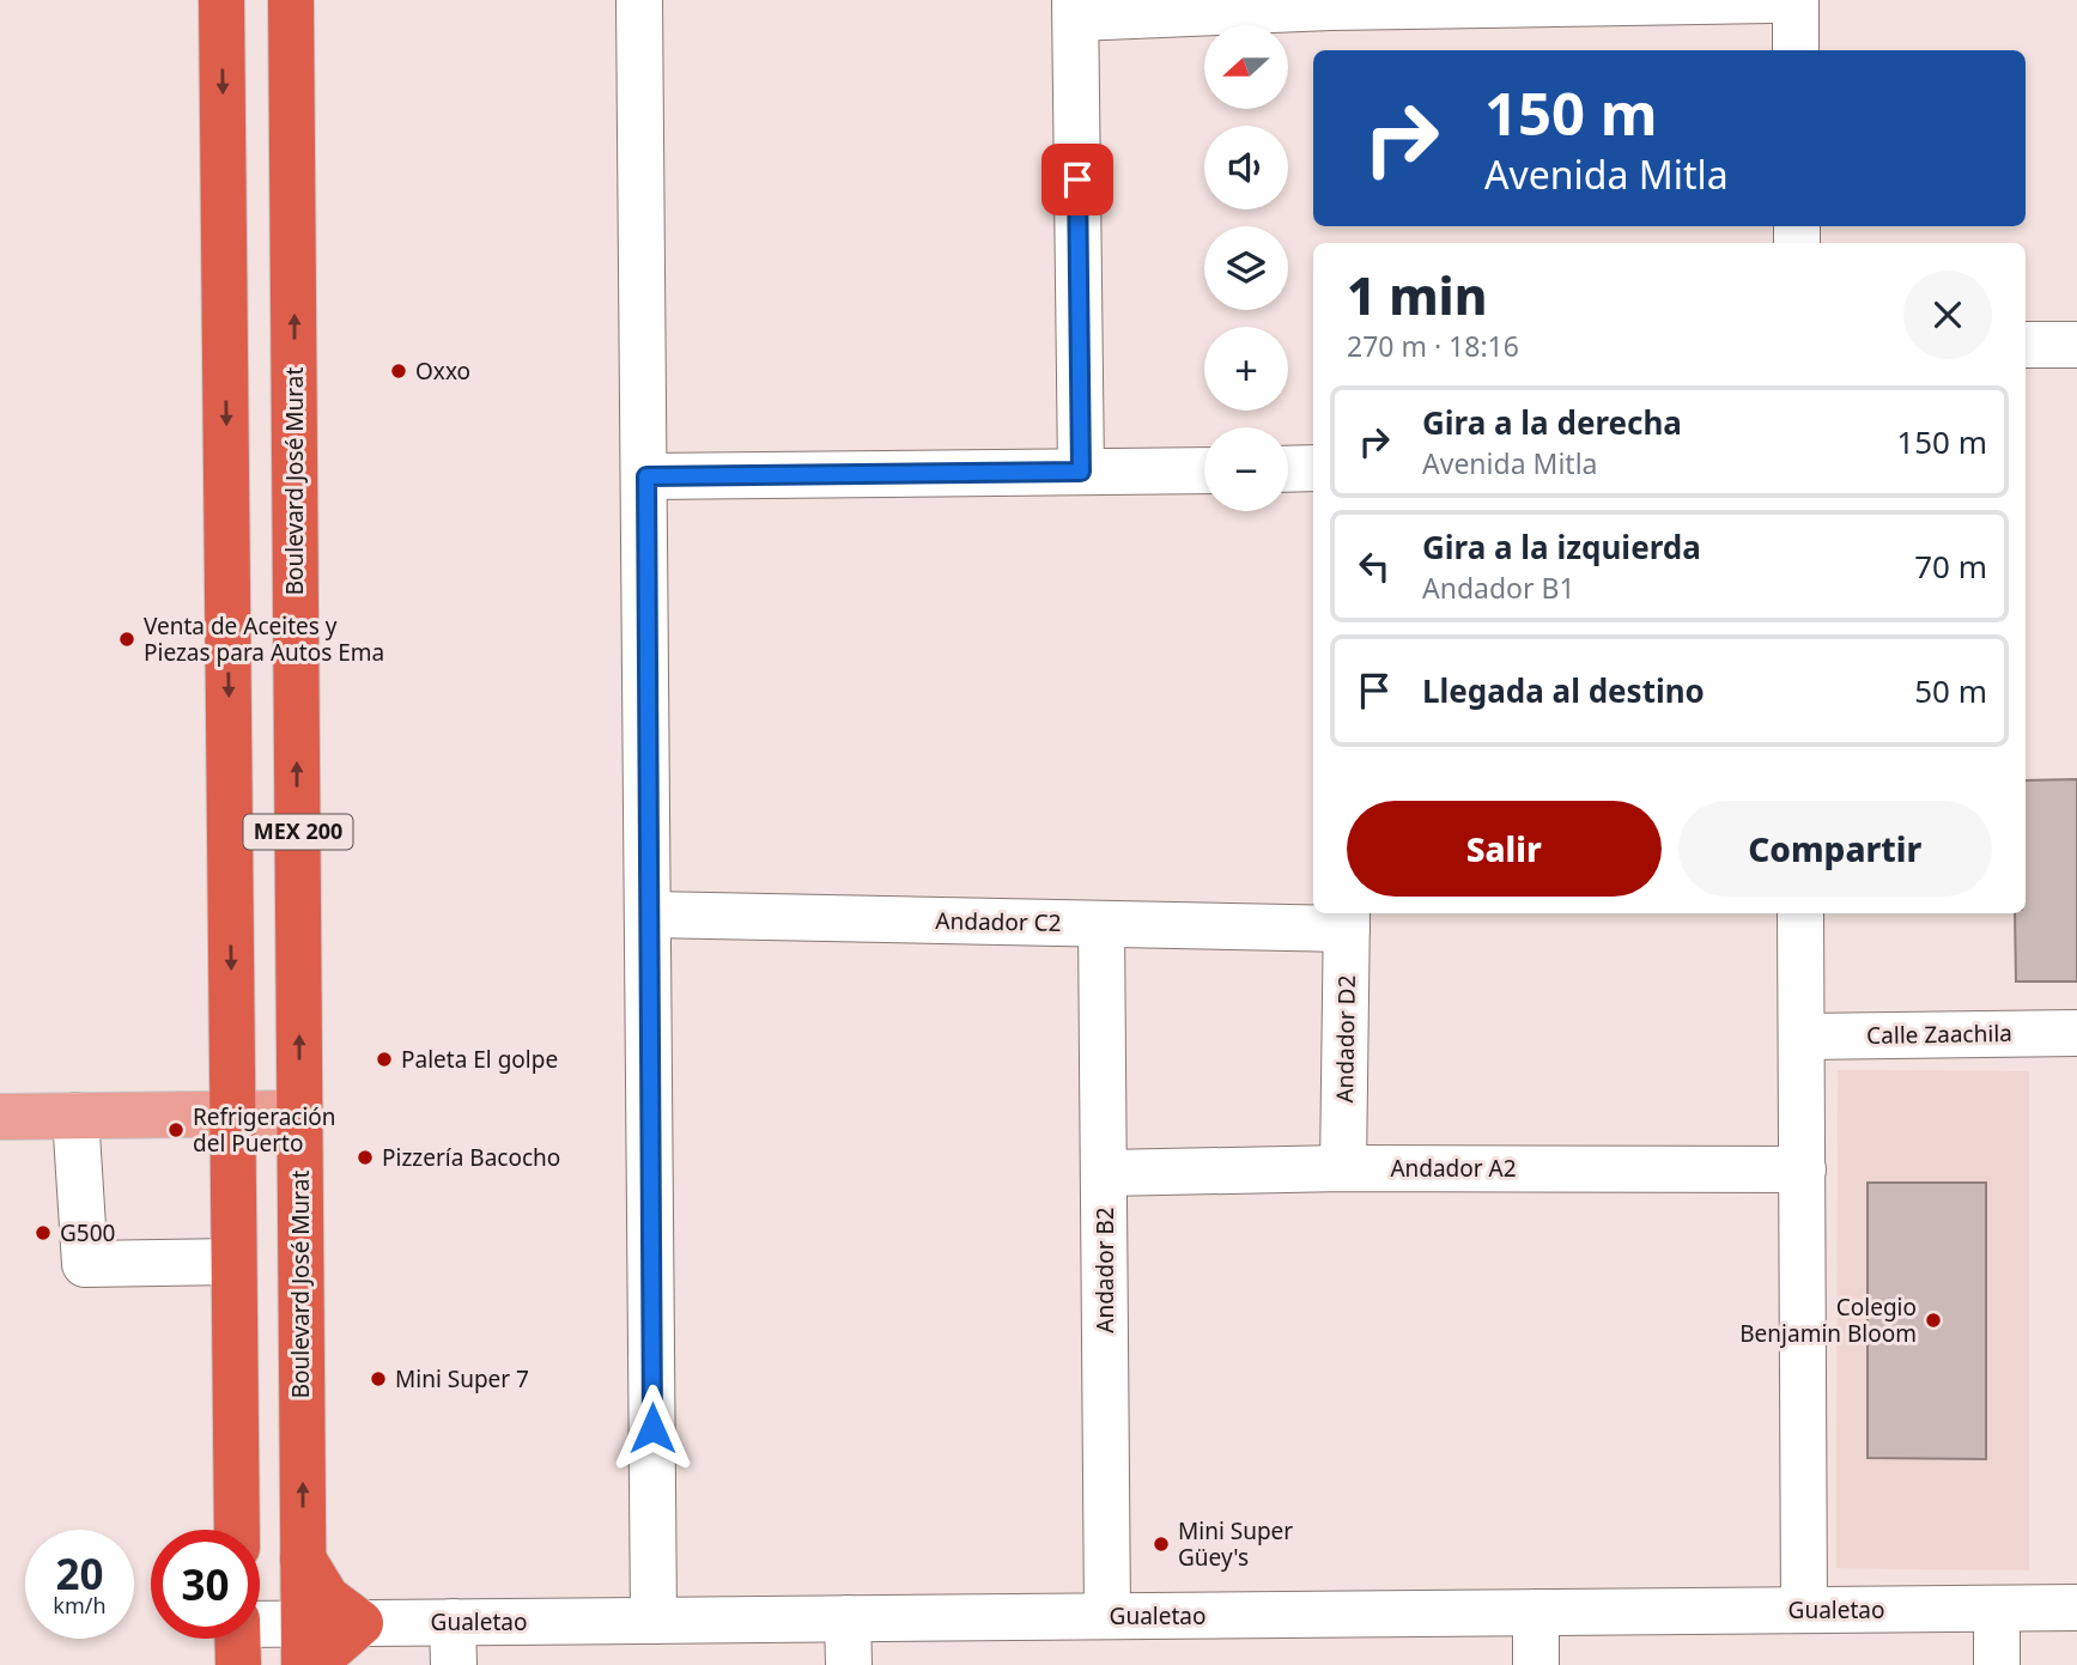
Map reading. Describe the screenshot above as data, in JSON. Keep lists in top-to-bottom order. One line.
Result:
{"streets":{"highway":["Boulevard José Murat","MEX 200"],"street":["Andador C2","Calle Zaachila","Andador D2","Andador A2","Andador B2","Gualetao"]},"crossings":[["Boulevard José Murat","Gualetao"],["Andador C2","Andador D2"],["Andador C2","Andador B2"],["Andador D2","Andador A2"],["Andador A2","Andador B2"],["Andador B2","Gualetao"]],"places":["Oxxo","Venta de Aceites y Piezas para Autos Ema","Paleta El golpe","Refrigeración del Puerto","Pizzería Bacocho","G500","Colegio Benjamin Bloom","Mini Super 7","Mini Super Güey's"],"north":"left","page":{"map_buttons":["+","−"],"turn":["150 m","Avenida Mitla"],"heading":["1 min","270 m · 18:16"],"list":[{"name":"Gira a la derecha","note":"Avenida Mitla","value":"150 m"},{"name":"Gira a la izquierda","note":"Andador B1","value":"70 m"},{"name":"Llegada al destino","value":"50 m"}],"buttons":["Salir","Compartir"],"speed":"20 km/h","limit":"30"}}
